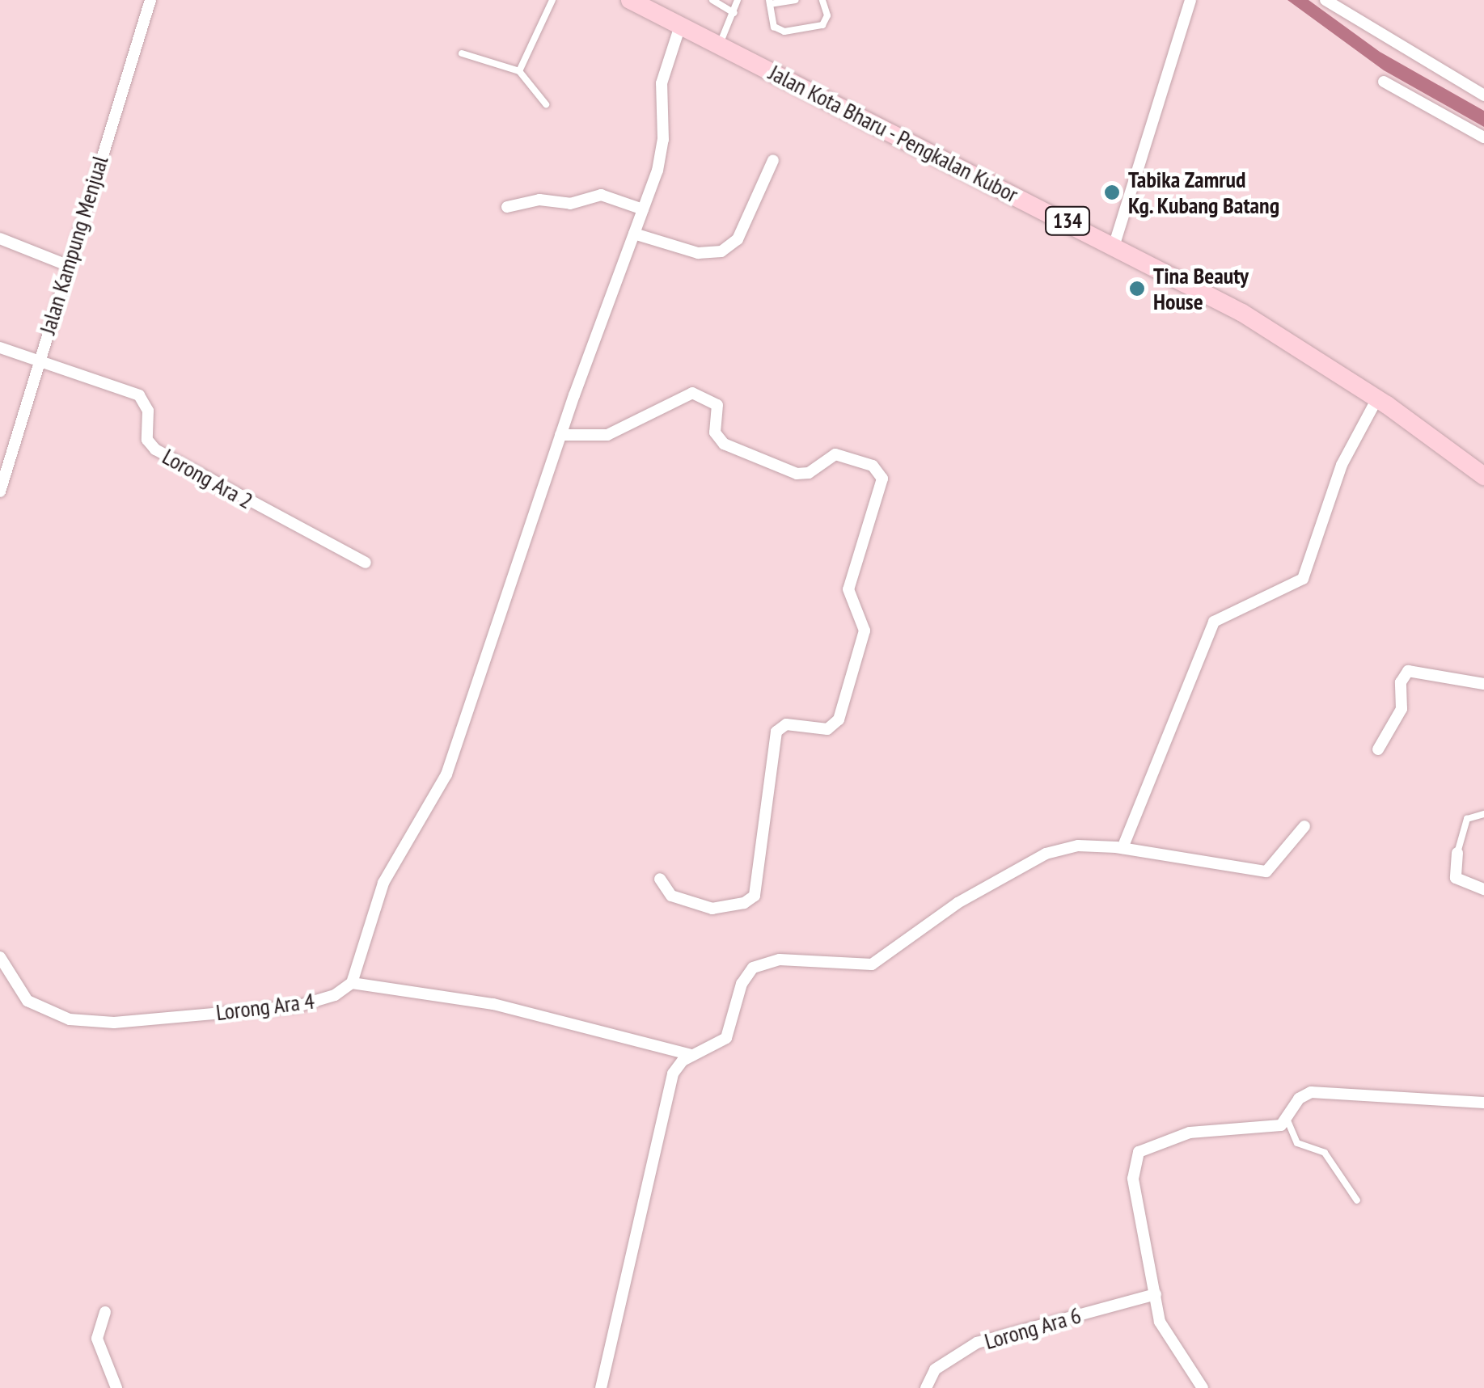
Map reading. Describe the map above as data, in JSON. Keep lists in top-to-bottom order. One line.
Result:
{"streets":{"main road":["Jalan Kota Bharu - Pengkalan Kubor","134"],"street":["Jalan Kampung Menjual","Lorong Ara 2","Lorong Ara 4","Lorong Ara 6"]},"crossings":[["Jalan Kampung Menjual","Lorong Ara 2"]],"places":["Tabika Zamrud Kg. Kubang Batang","Tina Beauty House"]}
